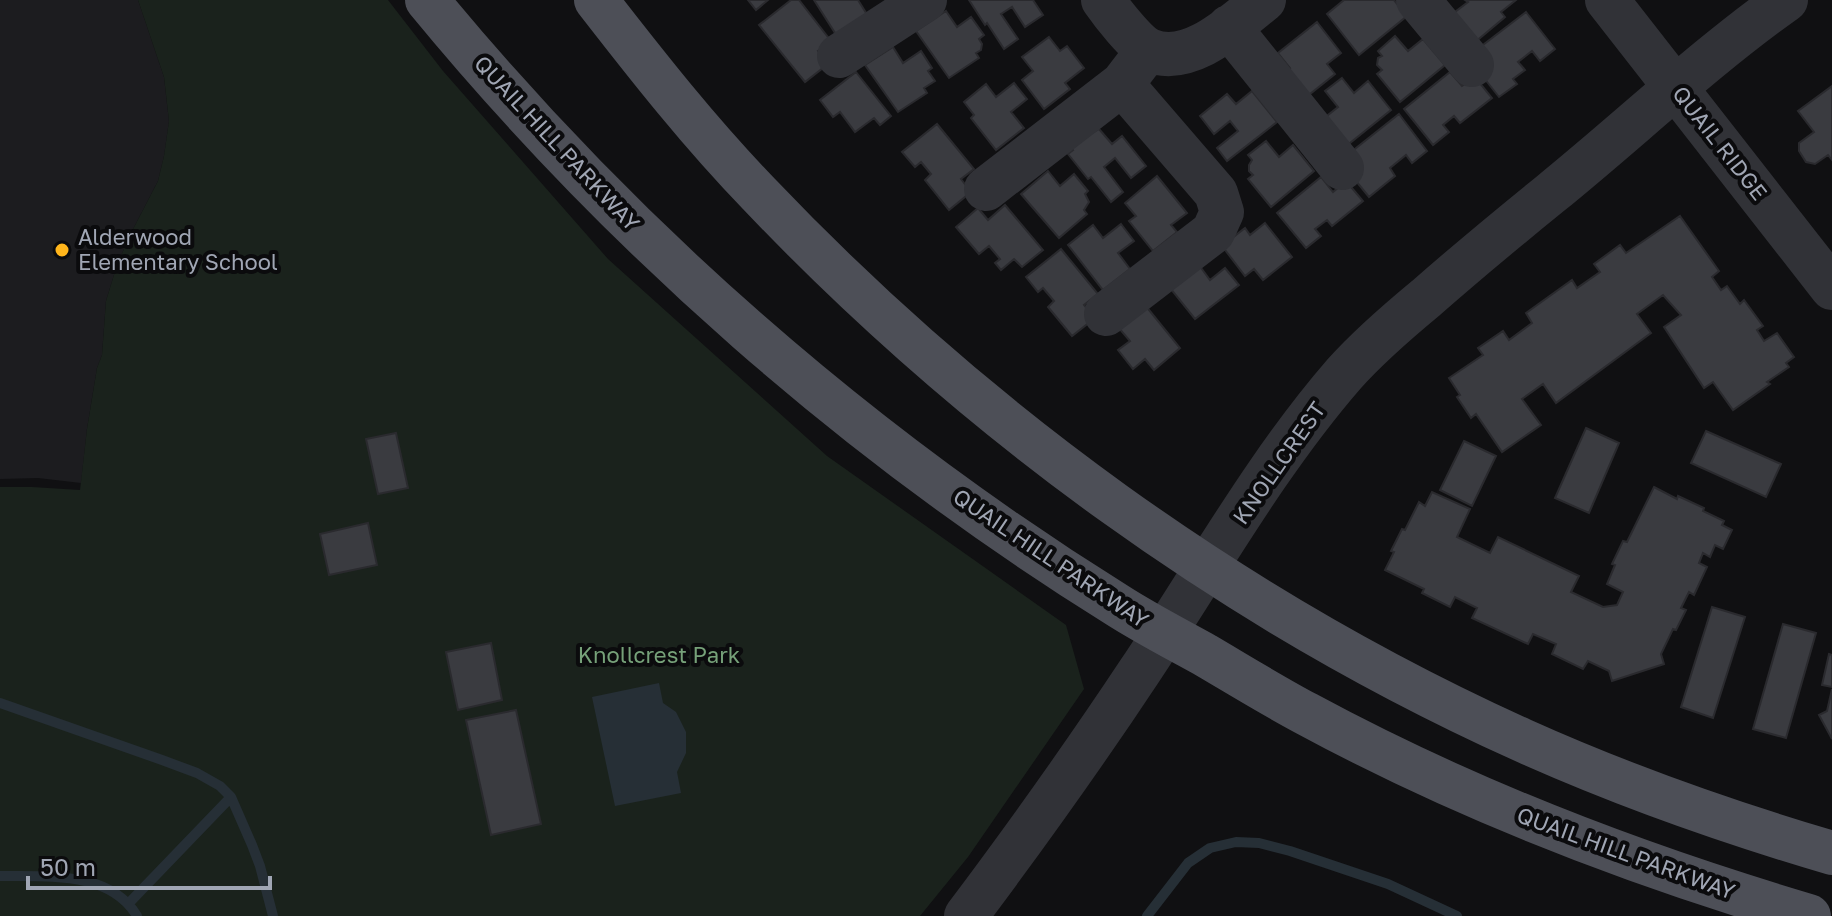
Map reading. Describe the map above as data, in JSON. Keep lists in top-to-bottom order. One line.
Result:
{"streets":{"main road":["QUAIL HILL PARKWAY"],"street":["QUAIL RIDGE","KNOLLCREST"]},"crossings":[["QUAIL HILL PARKWAY","KNOLLCREST"],["QUAIL RIDGE","KNOLLCREST"]],"parks":["Knollcrest Park"],"places":["Alderwood Elementary School"],"scale_bar":"50 m"}
